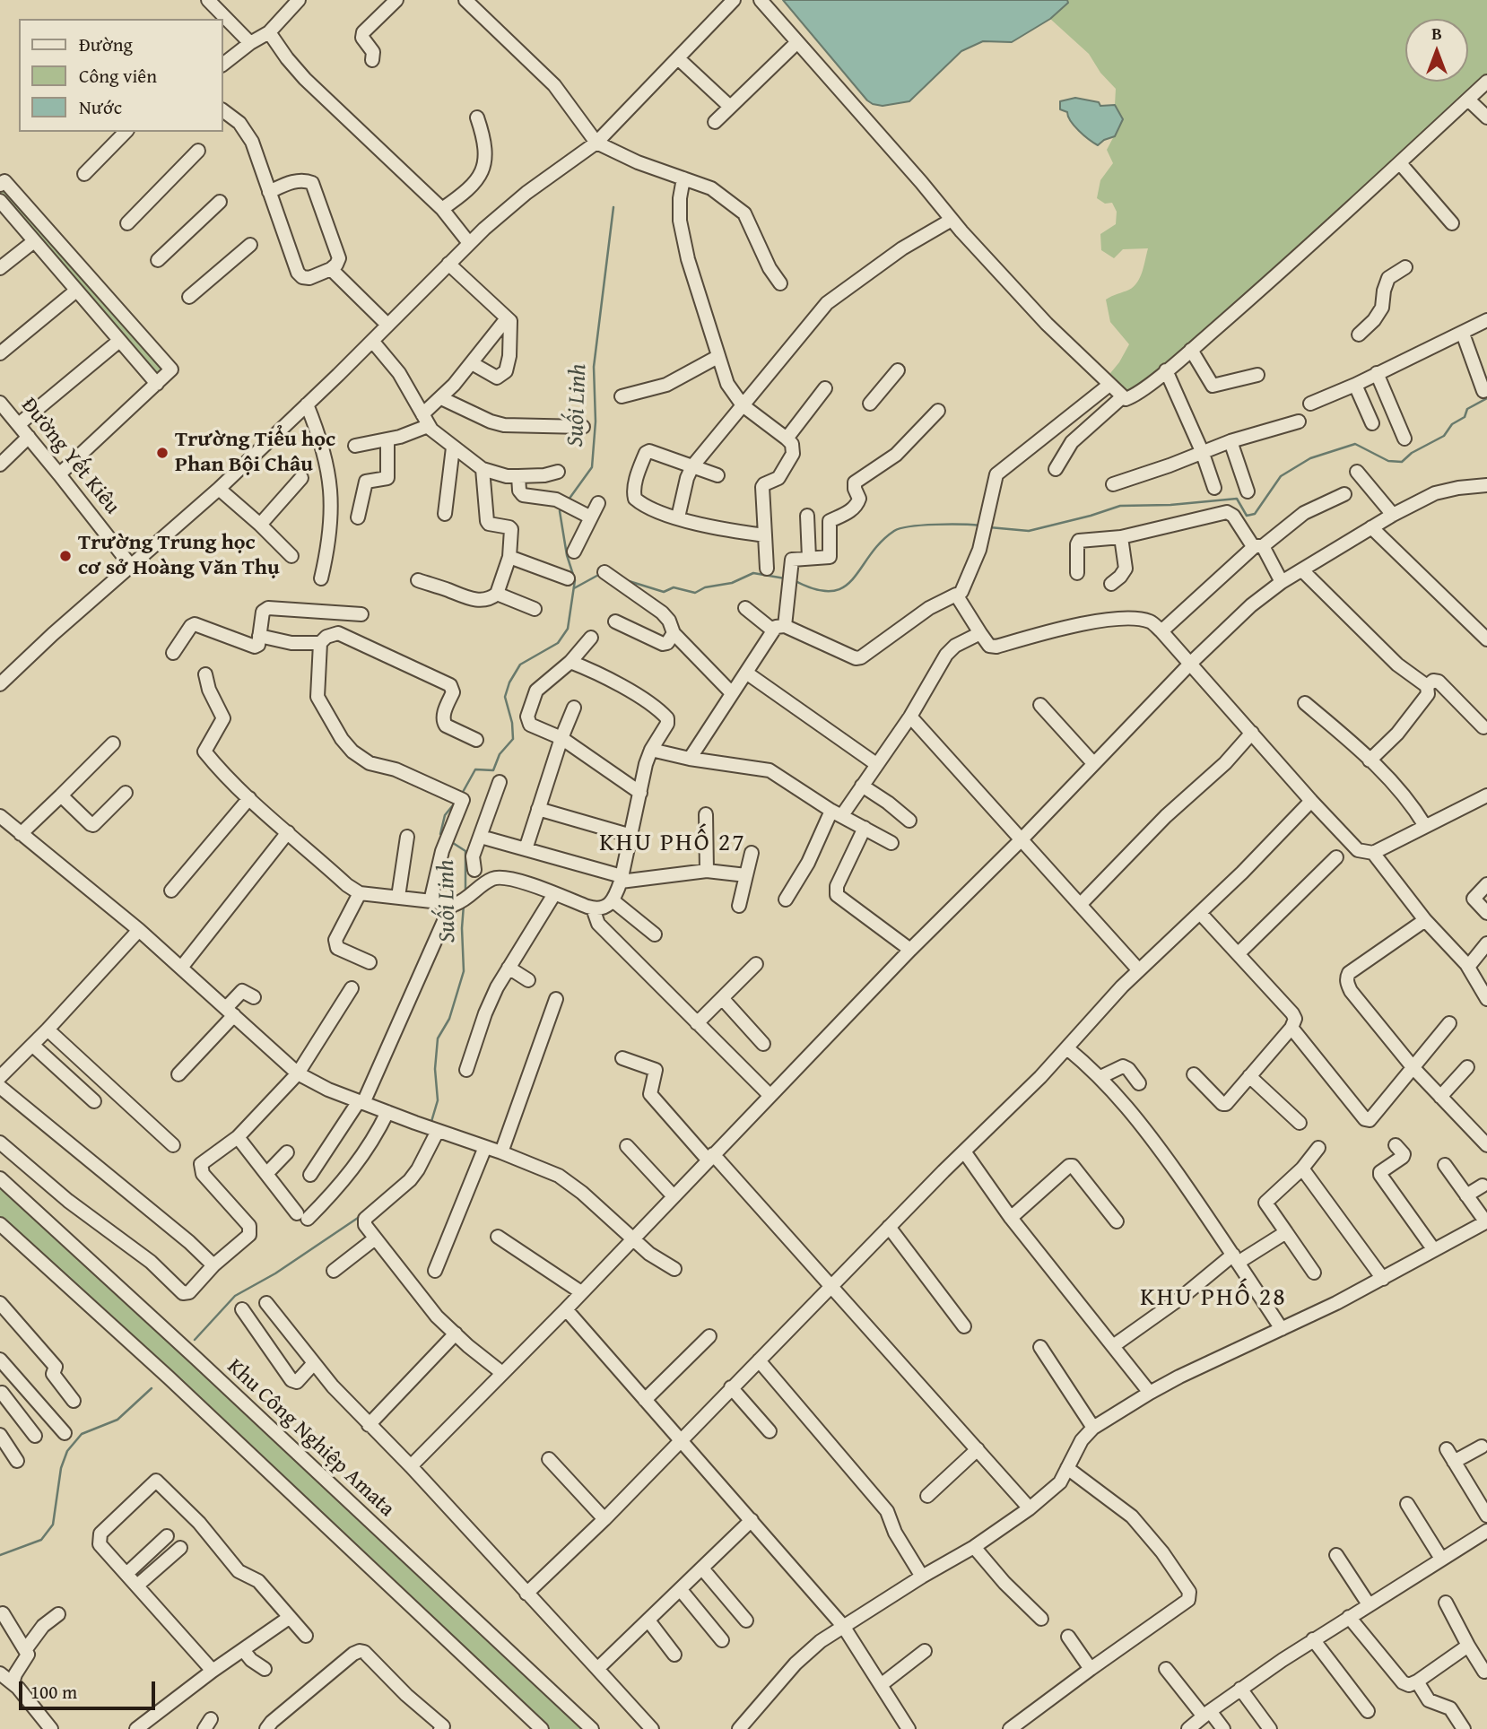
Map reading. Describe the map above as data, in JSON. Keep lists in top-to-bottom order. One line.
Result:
{"streets":{"street":["Đường Yết Kiêu","Khu Công Nghiệp Amata"]},"districts":["KHU PHỐ 27","KHU PHỐ 28"],"water":["Suối Linh"],"places":["Trường Tiểu học Phan Bội Châu","Trường Trung học cơ sở Hoàng Văn Thụ"],"legend":["Đường","Công viên","Nước"],"scale_bar":"100 m","north":"top"}
